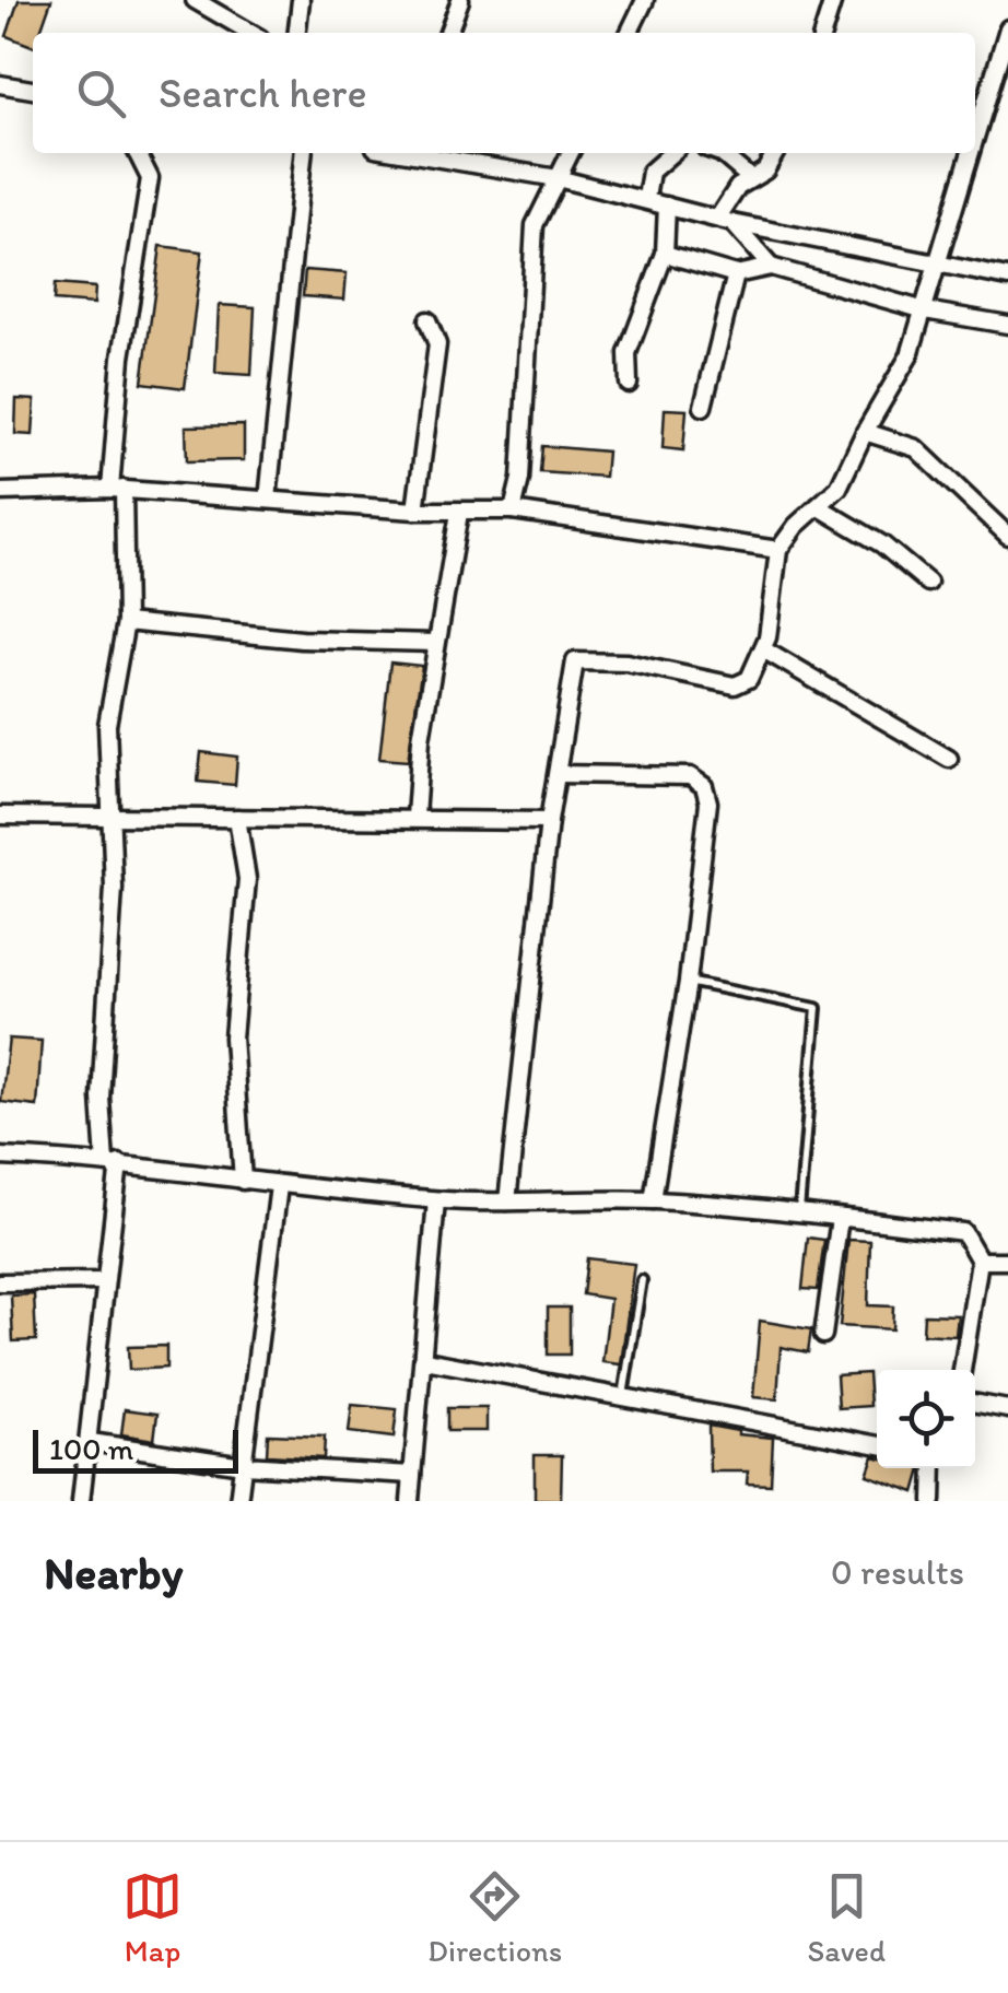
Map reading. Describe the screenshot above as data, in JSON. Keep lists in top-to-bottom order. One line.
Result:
{"scale_bar":"100 m","page":{"search":"Search here","scale":"100 m","heading":["Nearby","0 results"],"nav":["Map","Directions","Saved"]}}
